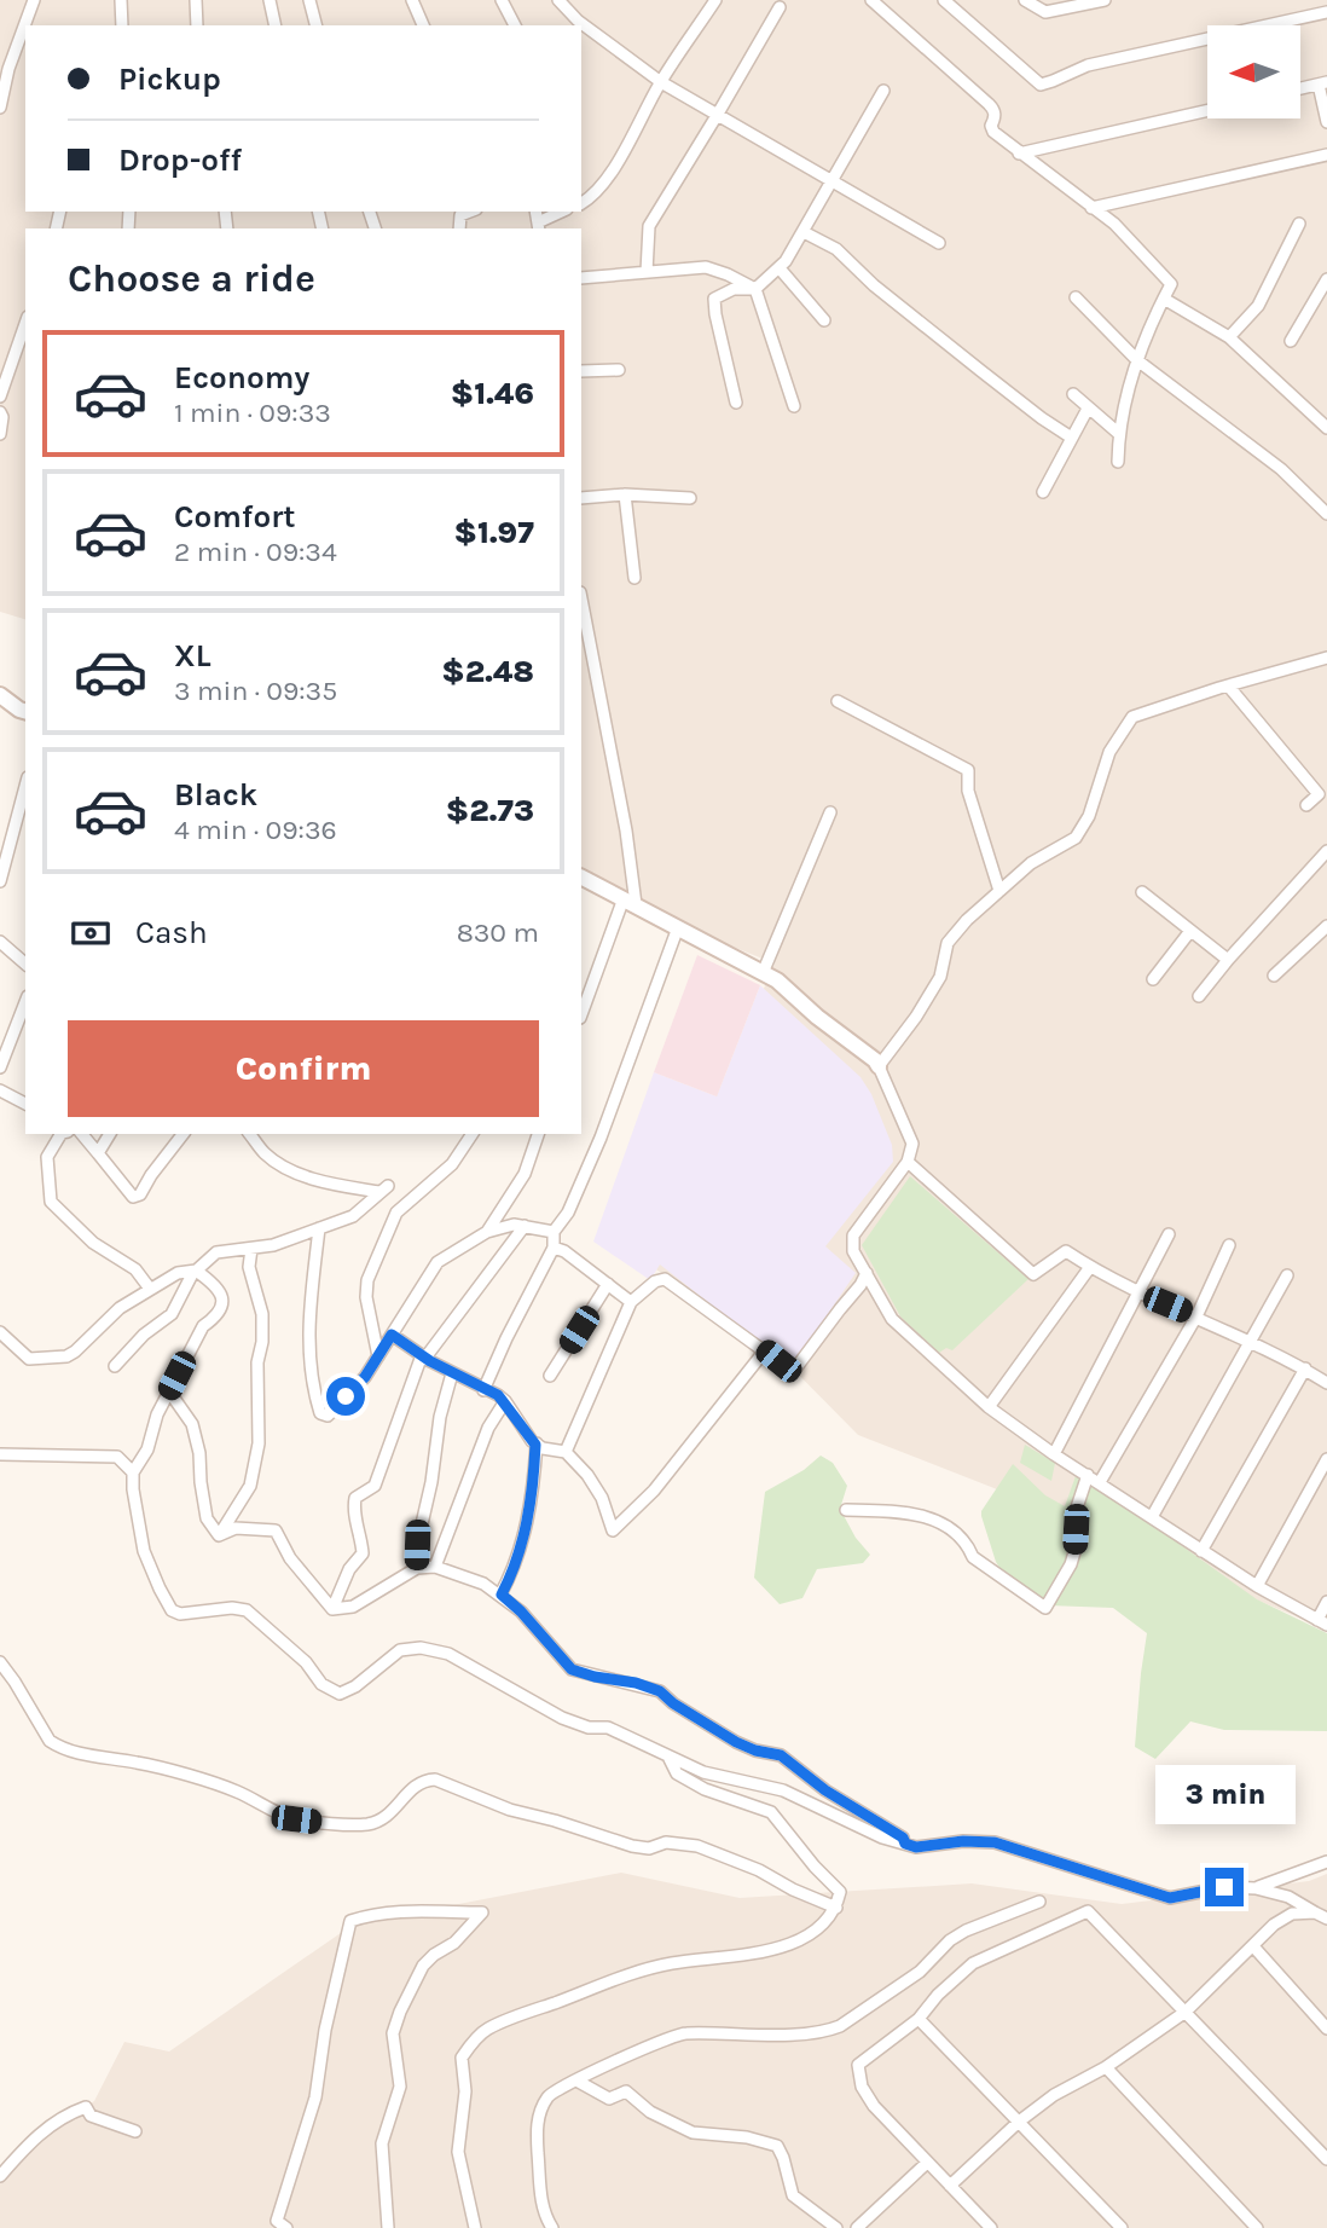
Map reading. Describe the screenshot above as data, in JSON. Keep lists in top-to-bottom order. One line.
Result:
{"north":"left","page":{"banner":["Pickup","Drop-off"],"heading":"Choose a ride","list":[{"name":"Economy","note":"1 min · 09:33","value":"$1.46"},{"name":"Comfort","note":"2 min · 09:34","value":"$1.97"},{"name":"XL","note":"3 min · 09:35","value":"$2.48"},{"name":"Black","note":"4 min · 09:36","value":"$2.73"}],"pay":["Cash","830 m"],"buttons":"Confirm","bubble":"3 min"}}
